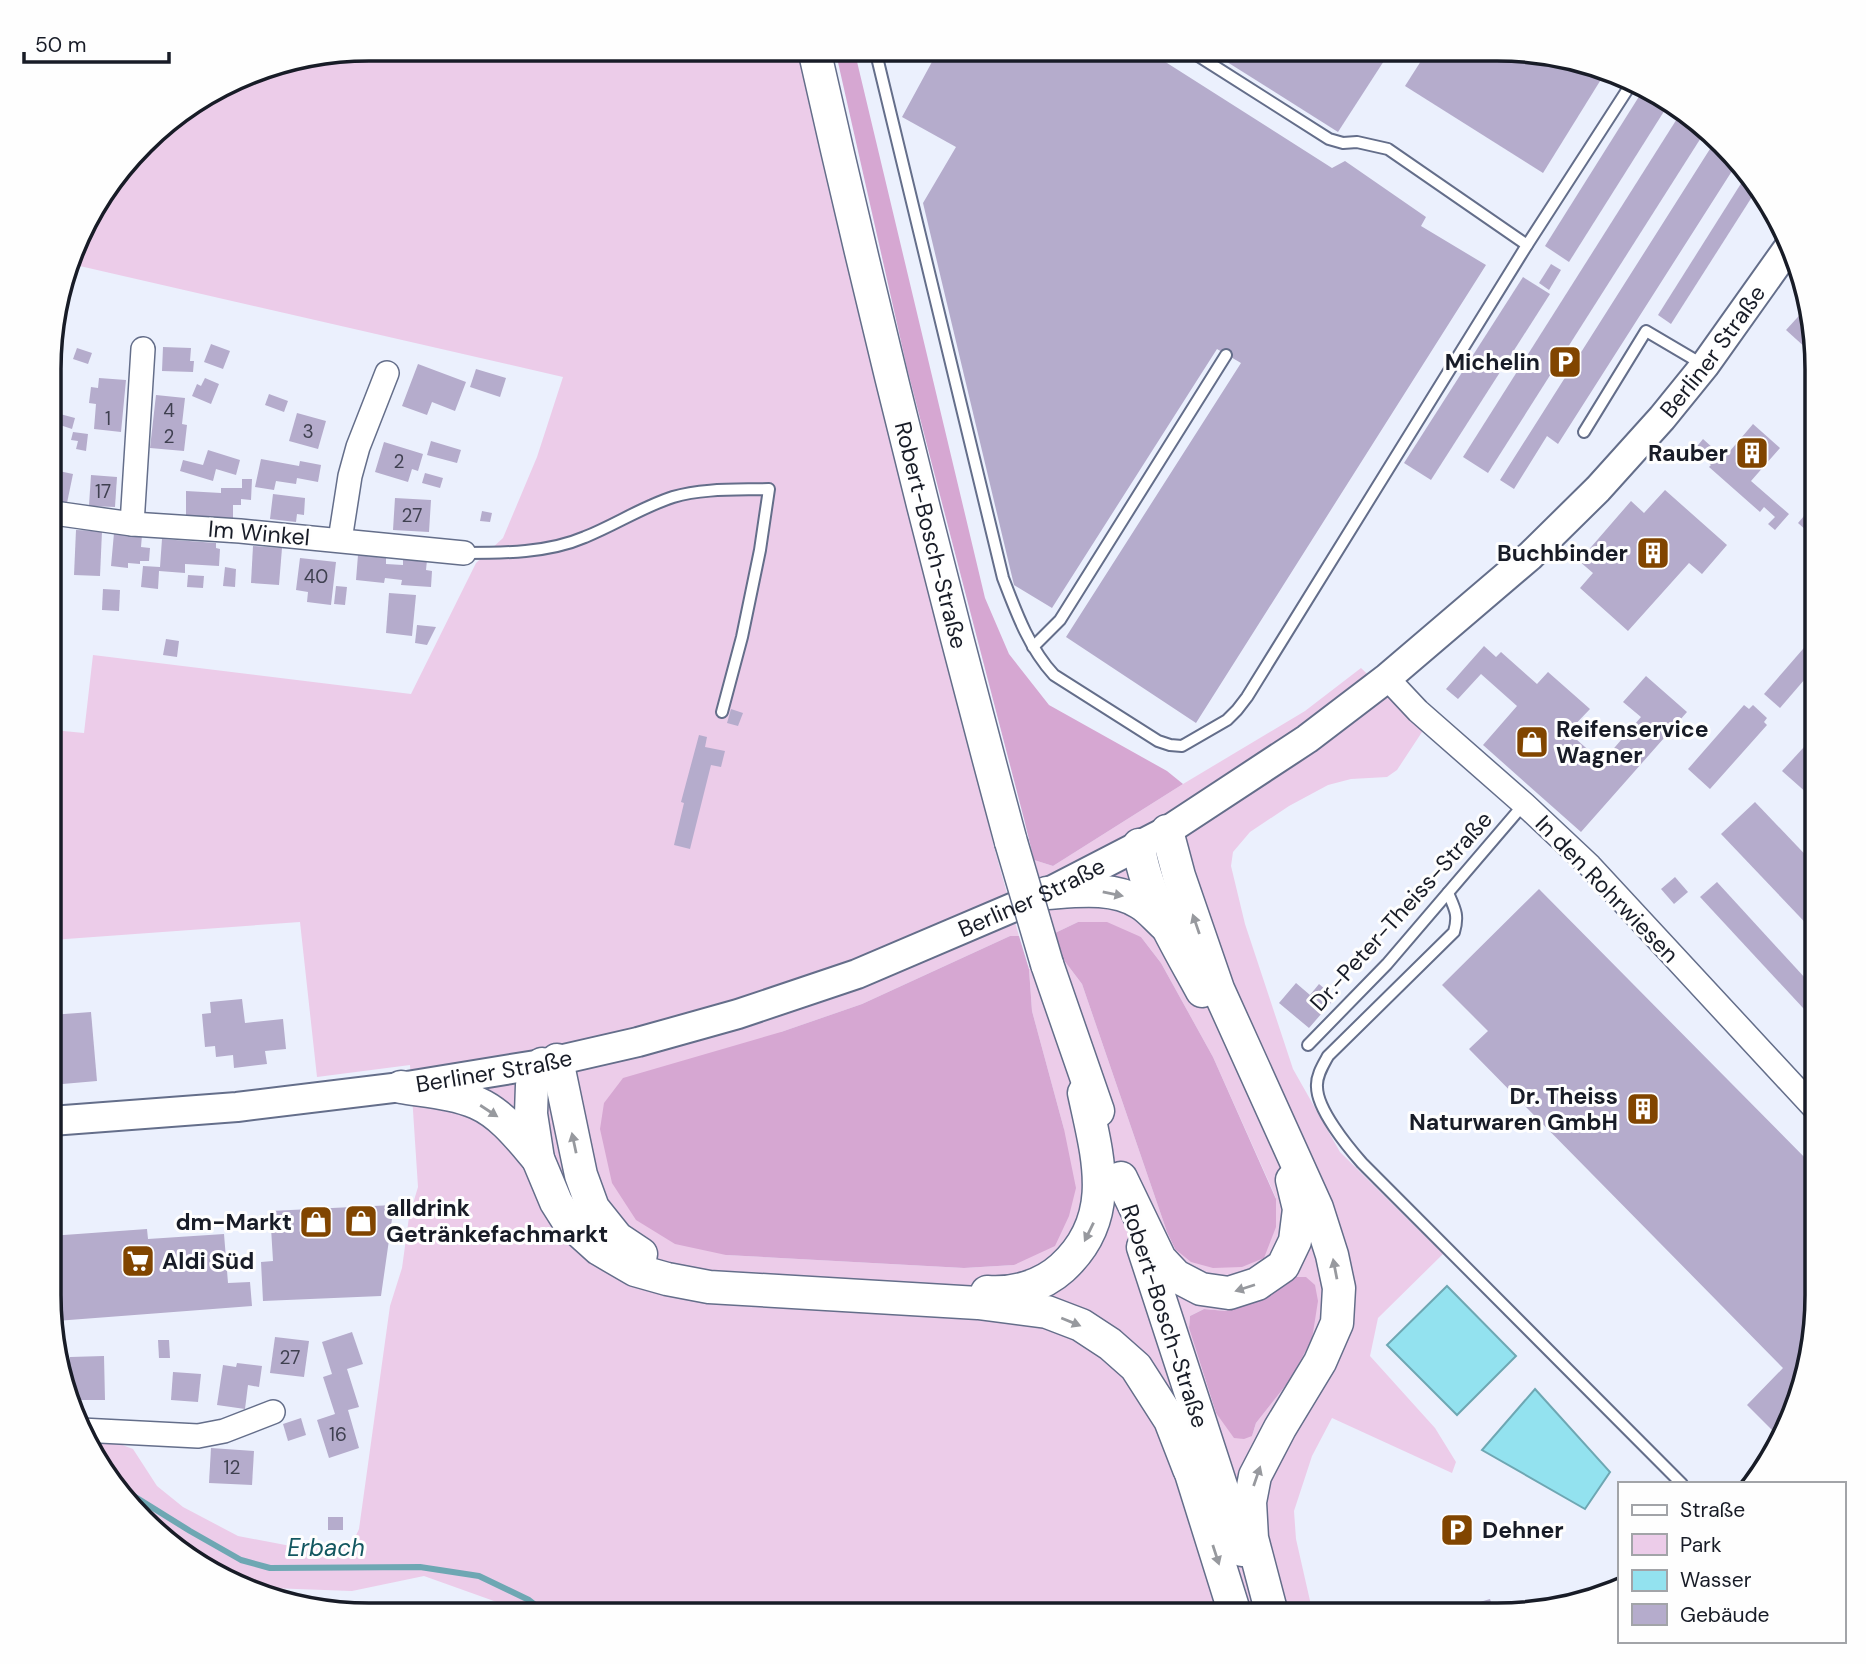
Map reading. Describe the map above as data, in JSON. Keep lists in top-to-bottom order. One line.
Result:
{"streets":{"main road":["Robert-Bosch-Straße"],"street":["Berliner Straße","Im Winkel","In den Rohrwiesen"],"lane":["Dr.-Peter-Theiss-Straße"]},"crossings":[["Berliner Straße","In den Rohrwiesen"],["In den Rohrwiesen","Dr.-Peter-Theiss-Straße"]],"water":["Erbach"],"places":{"parking":["Michelin","Dehner"],"building":["Rauber","Buchbinder","Dr. Theiss Naturwaren GmbH"],"shop":["Reifenservice Wagner","alldrink Getränkefachmarkt","dm-Markt"],"supermarket":["Aldi Süd"]},"house_numbers":["4","1","3","2","2","17","27","40","27","16","12"],"legend":["Straße","Park","Wasser","Gebäude"],"scale_bar":"50 m"}
